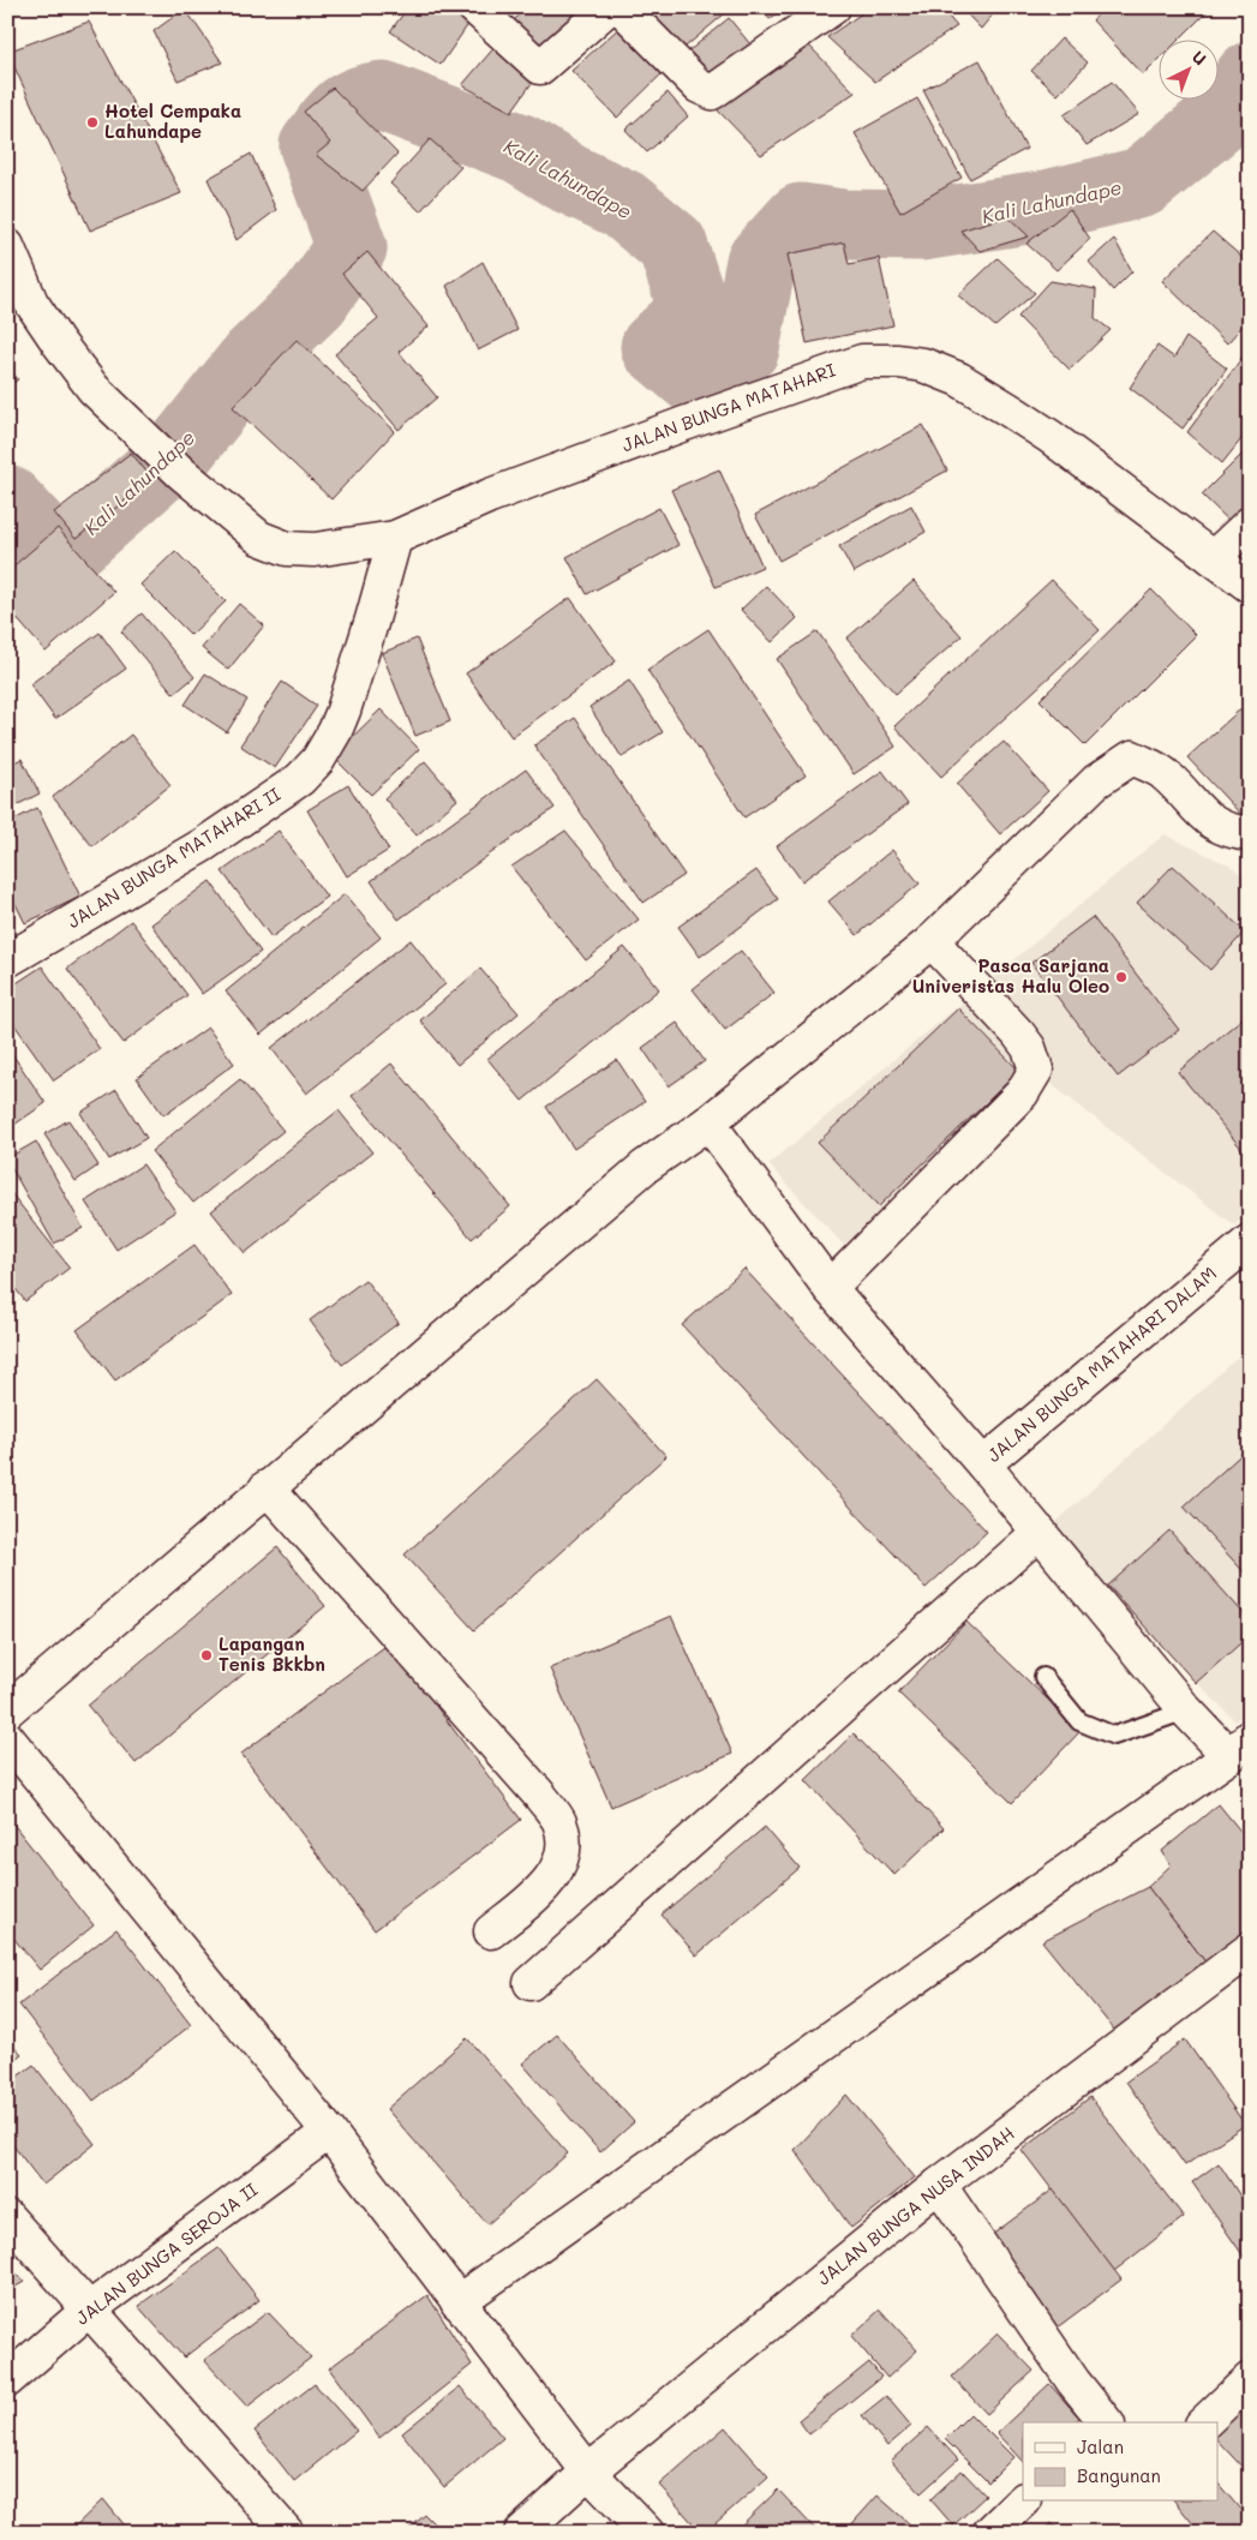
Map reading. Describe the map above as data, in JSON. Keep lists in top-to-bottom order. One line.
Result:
{"streets":{"street":["JALAN BUNGA MATAHARI","JALAN BUNGA MATAHARI II","JALAN BUNGA MATAHARI DALAM","JALAN BUNGA NUSA INDAH","JALAN BUNGA SEROJA II"]},"crossings":[["JALAN BUNGA MATAHARI","JALAN BUNGA MATAHARI II"]],"water":["Kali Lahundape"],"places":["Hotel Cempaka Lahundape","Pasca Sarjana Univeristas Halu Oleo","Lapangan Tenis Bkkbn"],"legend":["Jalan","Bangunan"],"north":"top right"}
